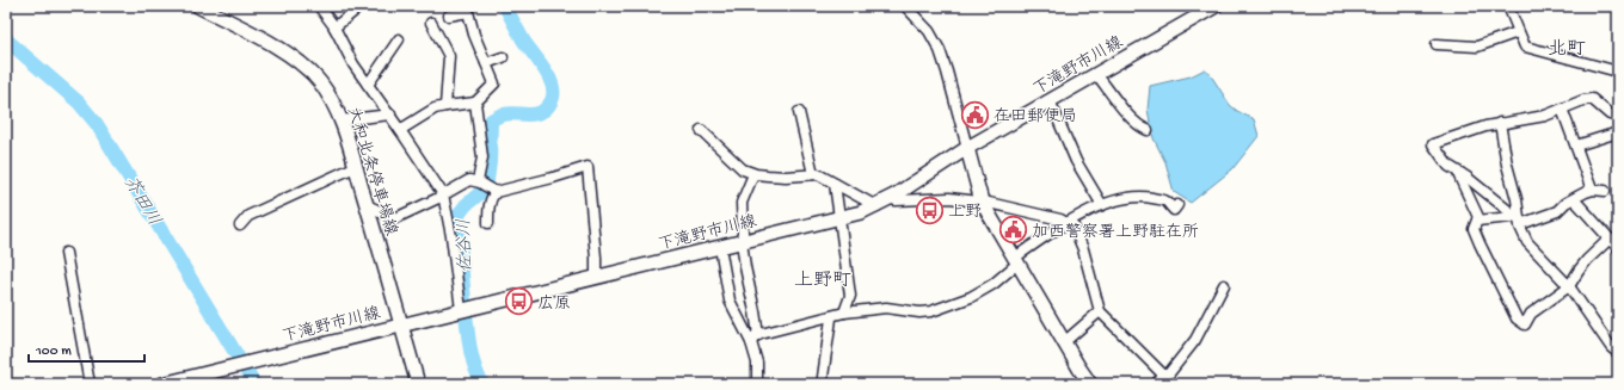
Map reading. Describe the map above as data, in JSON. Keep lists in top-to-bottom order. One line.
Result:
{"streets":{"main road":["下滝野市川線","大和北条停車場線"]},"crossings":[["下滝野市川線","大和北条停車場線"]],"districts":["北町","上野町"],"water":["芥田川","佐谷川"],"places":{"public building":["在田郵便局","加西警察署上野駐在所"],"bus stop":["上野","広原"]},"scale_bar":"100 m"}
